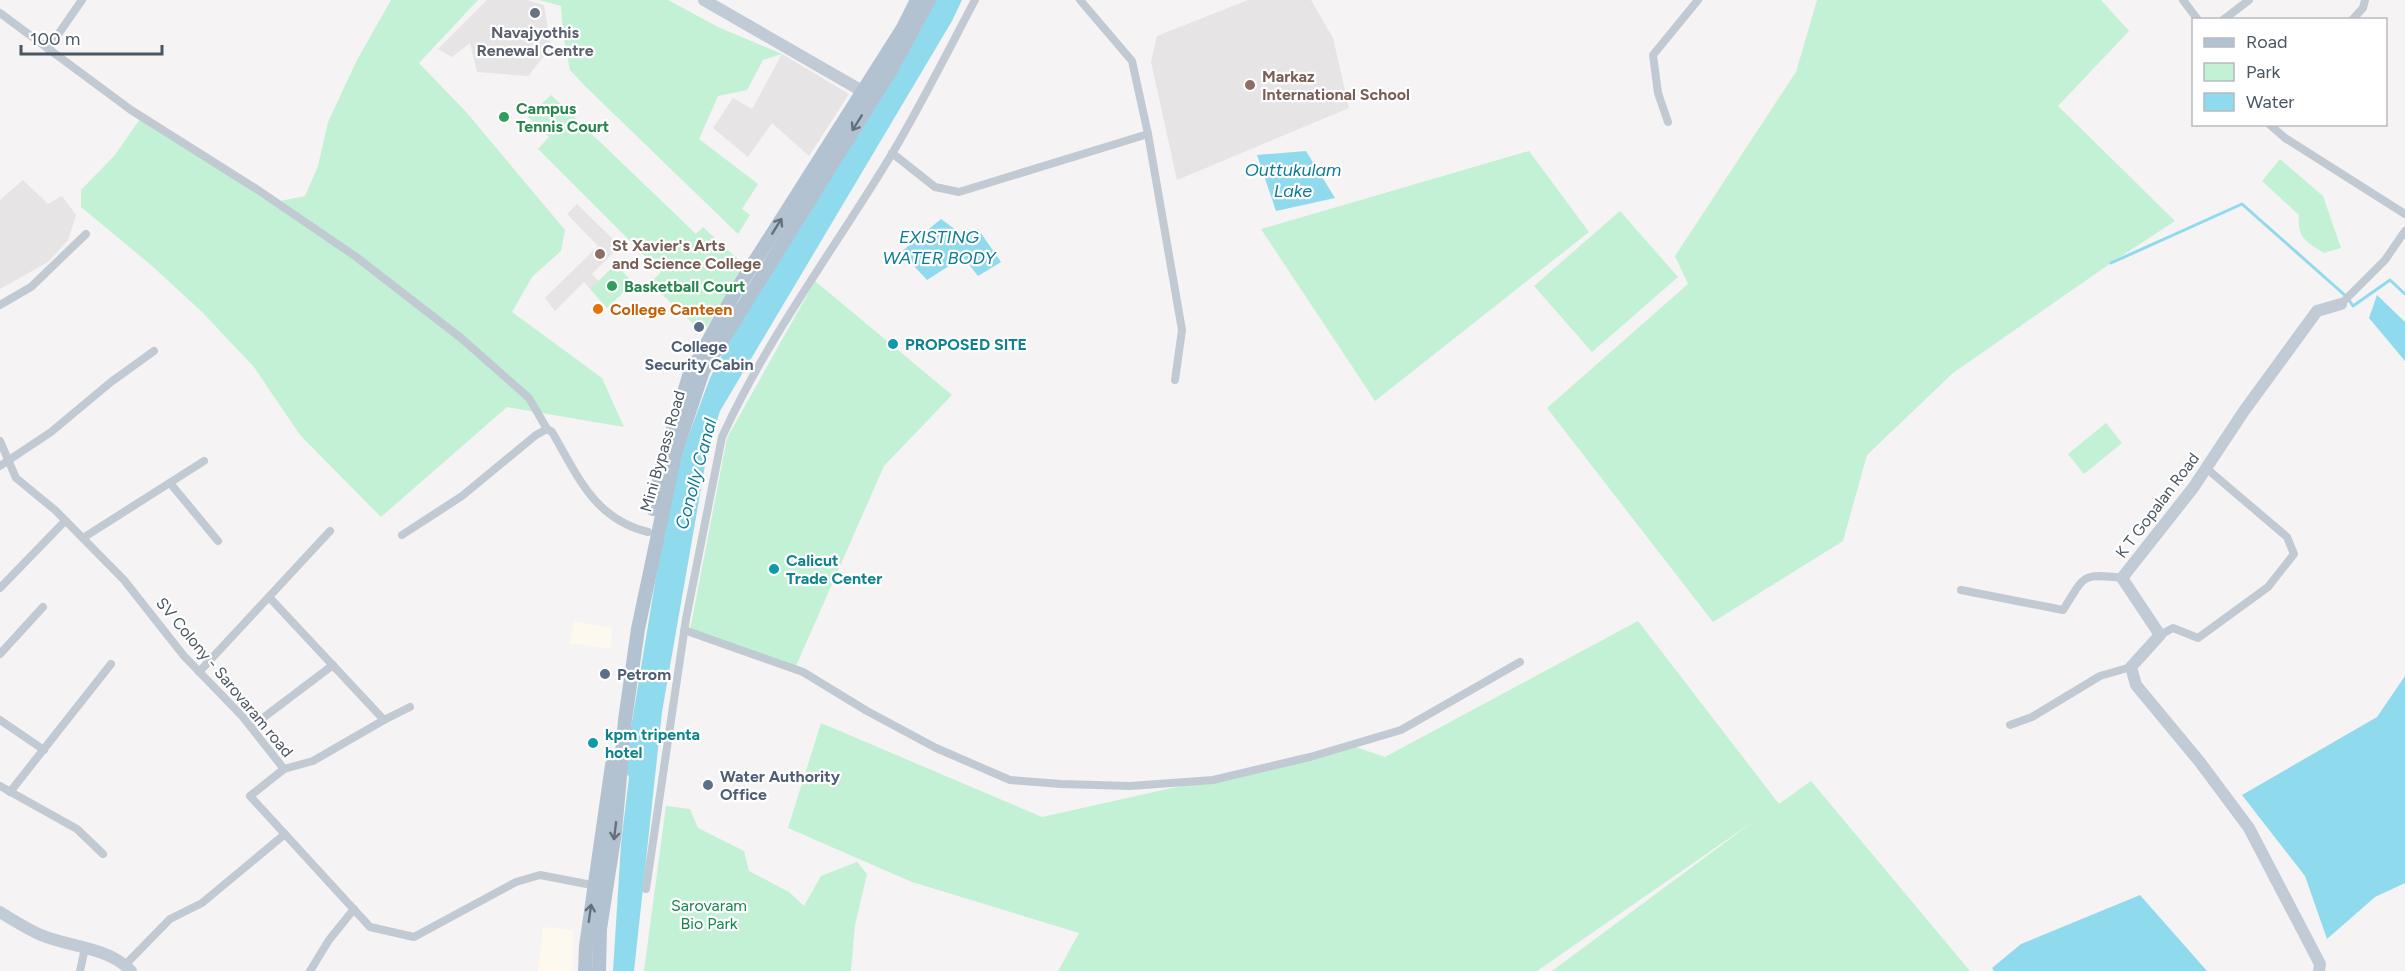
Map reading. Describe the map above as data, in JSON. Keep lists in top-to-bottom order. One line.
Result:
{"streets":{"main road":["Mini Bypass Road"],"street":["K T Gopalan Road","SV Colony - Sarovaram road"]},"crossings":[["Mini Bypass Road","SV Colony - Sarovaram road"]],"water":["Outtukulam Lake","EXISTING WATER BODY","Conolly Canal"],"parks":["Sarovaram Bio Park"],"places":["Navajyothis Renewal Centre","Markaz International School","Campus Tennis Court","St Xavier's Arts and Science College","Basketball Court","College Canteen","College Security Cabin","PROPOSED SITE","Calicut Trade Center","Petrom","kpm tripenta hotel","Water Authority Office"],"legend":["Road","Park","Water"],"scale_bar":"100 m"}
